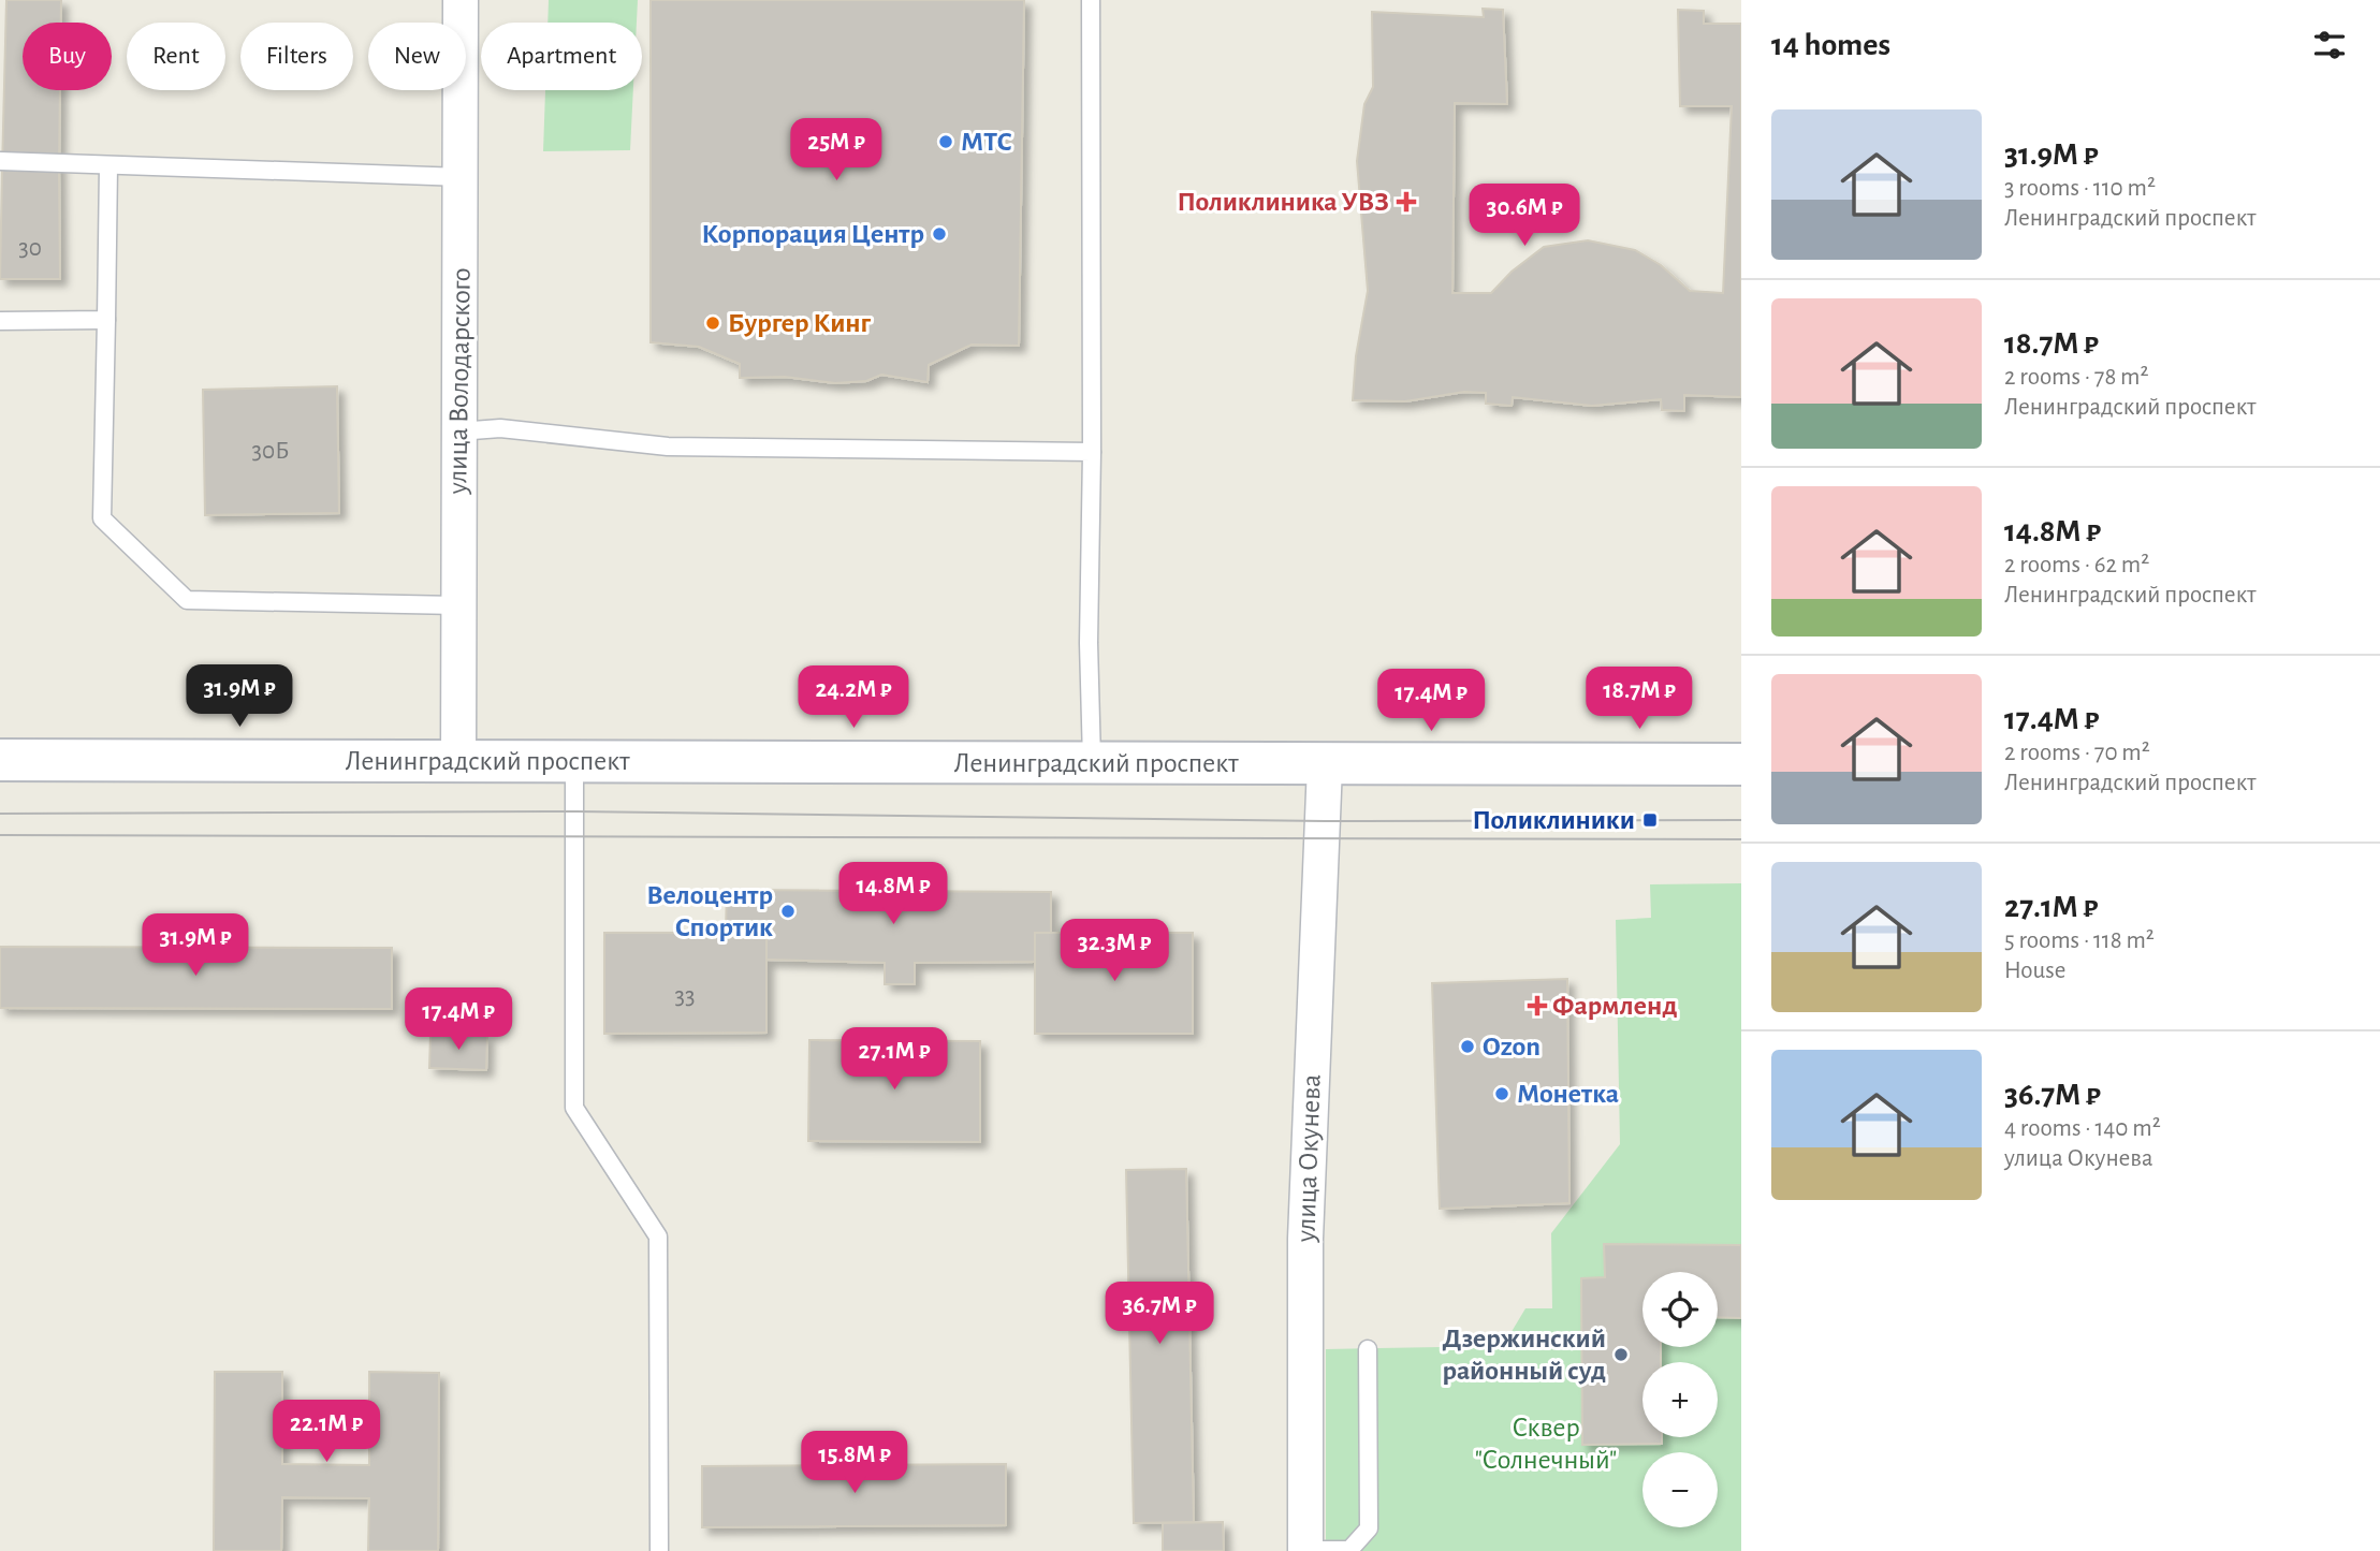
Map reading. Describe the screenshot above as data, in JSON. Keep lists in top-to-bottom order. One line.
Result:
{"streets":{"main road":["Ленинградский проспект"],"street":["улица Володарского","улица Окунева"]},"crossings":[["улица Володарского","Ленинградский проспект"],["Ленинградский проспект","улица Окунева"]],"parks":["Сквер \"Солнечный\""],"places":{"other":["МТС","Корпорация Центр","Бургер Кинг","Велоцентр Спортик","Ozon","Монетка","Дзержинский районный суд"],"health":["Поликлиника УВЗ","Фармленд"],"transit":["Поликлиники"]},"house_numbers":["30","30Б","33"],"page":{"heading":"14 homes","chip":["Buy","Rent","Filters","New","Apartment"],"list":[{"name":"31.9M ₽","note":"3 rooms · 110 m² · Ленинградский проспект"},{"name":"18.7M ₽","note":"2 rooms · 78 m² · Ленинградский проспект"},{"name":"14.8M ₽","note":"2 rooms · 62 m² · Ленинградский проспект"},{"name":"17.4M ₽","note":"2 rooms · 70 m² · Ленинградский проспект"},{"name":"27.1M ₽","note":"5 rooms · 118 m² · House"},{"name":"36.7M ₽","note":"4 rooms · 140 m² · улица Окунева"}],"price":["25M ₽","30.6M ₽","31.9M ₽","24.2M ₽","18.7M ₽","17.4M ₽","14.8M ₽","31.9M ₽","32.3M ₽","17.4M ₽","27.1M ₽","36.7M ₽","22.1M ₽","15.8M ₽"],"map_buttons":["+","−"]}}
